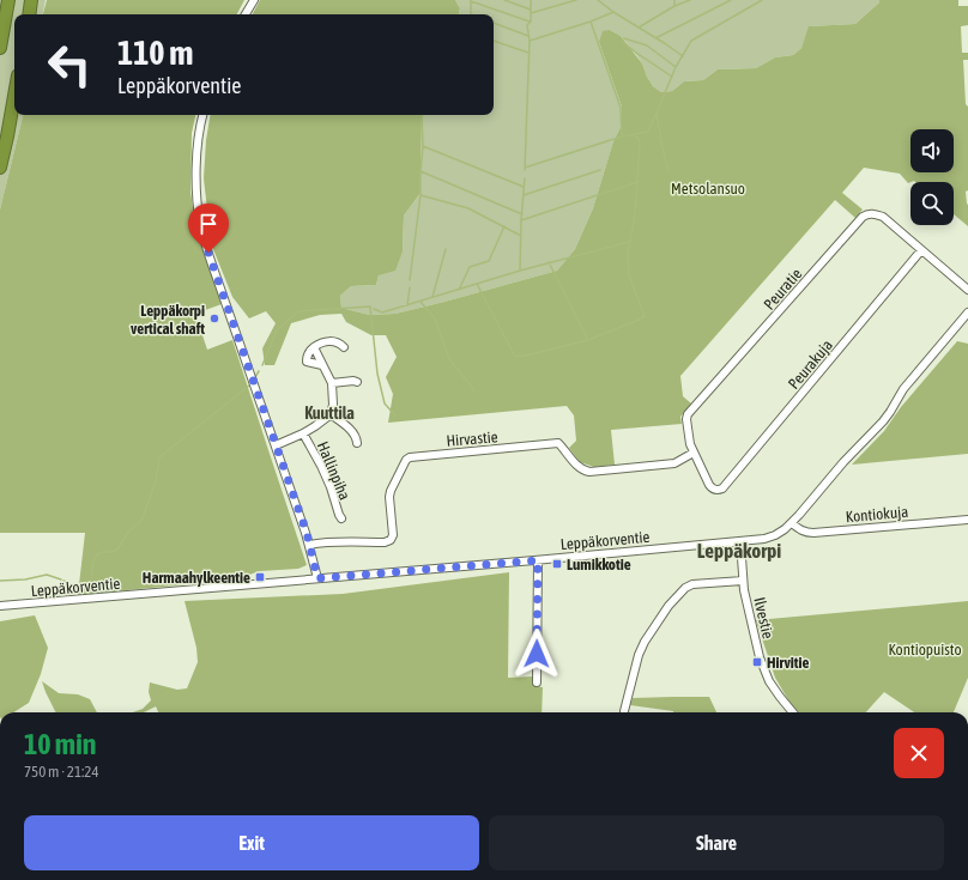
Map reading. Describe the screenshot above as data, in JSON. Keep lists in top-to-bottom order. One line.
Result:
{"streets":{"street":["Peuratie","Peurakuja","Hirvastie","Hallinpiha","Kontiokuja","Leppäkorventie","Ilvestie"]},"crossings":[["Peuratie","Peurakuja"],["Peuratie","Hirvastie"],["Kontiokuja","Leppäkorventie"],["Leppäkorventie","Ilvestie"]],"districts":["Kuuttila","Leppäkorpi"],"parks":["Metsolansuo","Kontiopuisto"],"places":{"other":["Leppäkorpi vertical shaft"],"transit":["Lumikkotie","Harmaahylkeentie","Hirvitie"]},"page":{"turn":["110 m","Leppäkorventie"],"heading":["10 min","750 m · 21:24"],"buttons":["Exit","Share"]}}
